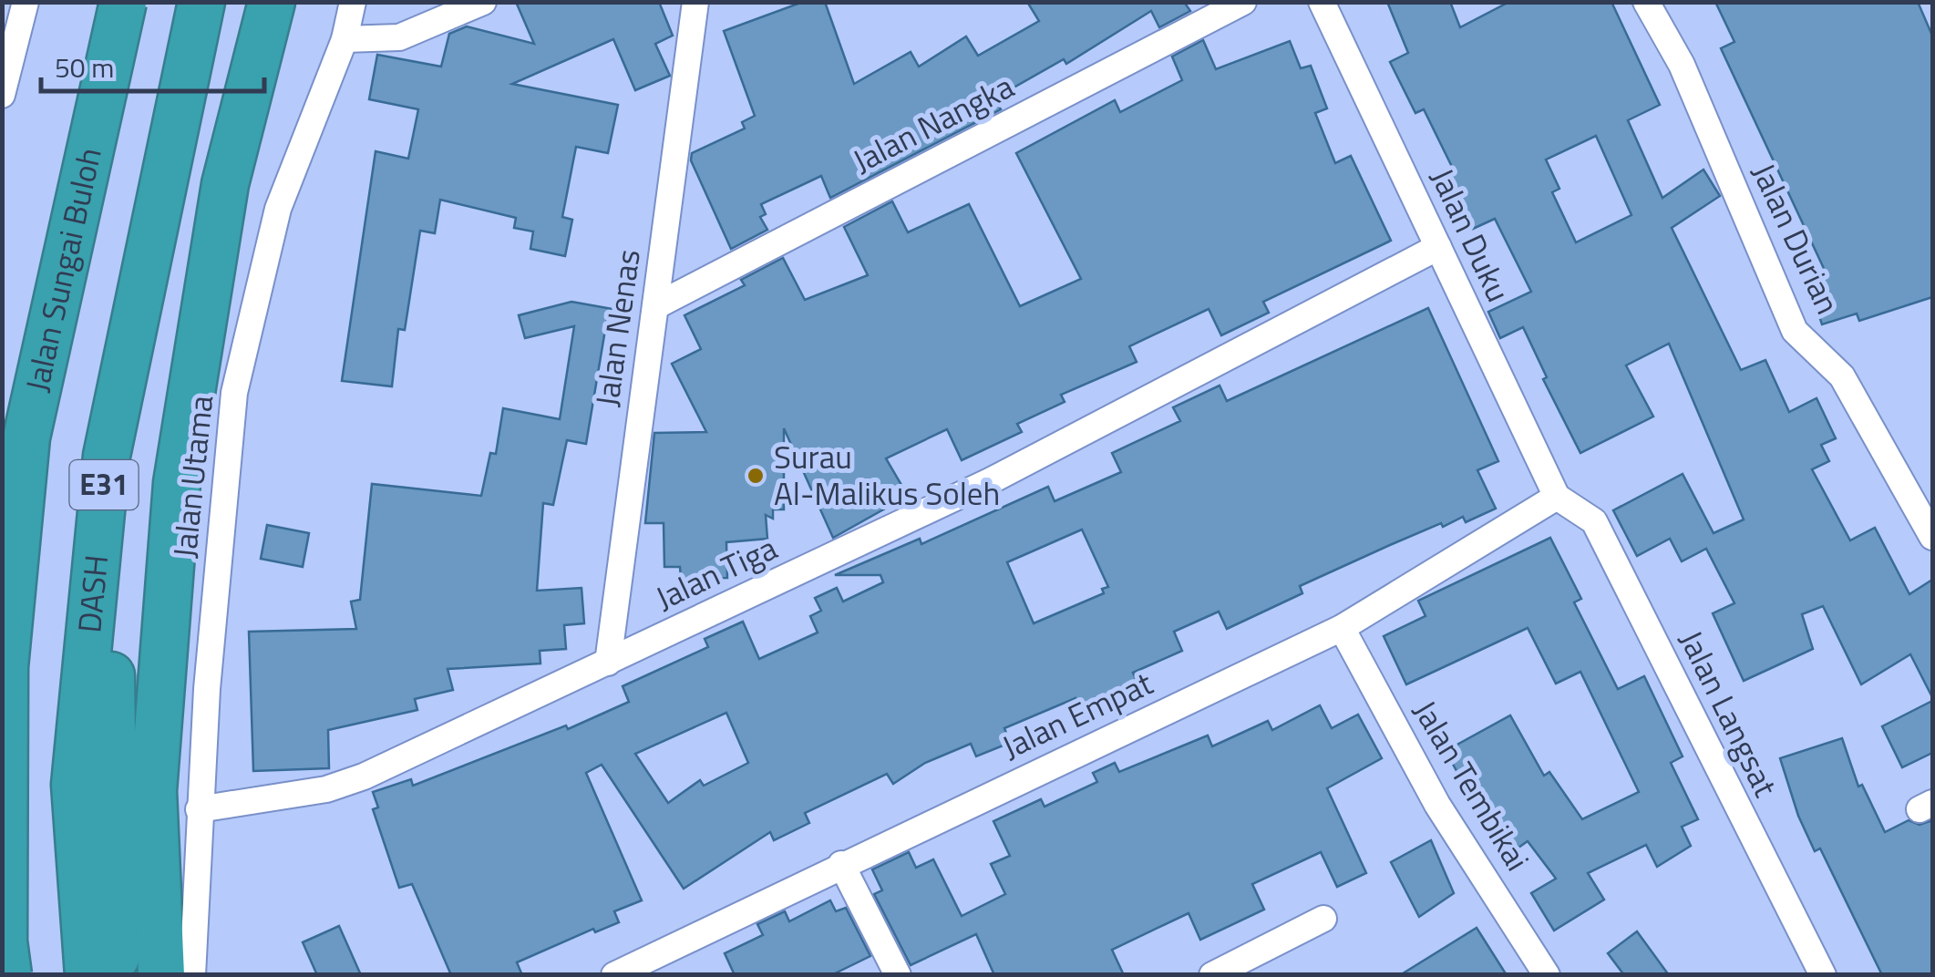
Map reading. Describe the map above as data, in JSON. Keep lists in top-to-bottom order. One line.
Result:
{"streets":{"highway":["Jalan Sungai Buloh","E31","DASH"],"street":["Jalan Nangka","Jalan Duku","Jalan Durian","Jalan Nenas","Jalan Utama","Jalan Tiga","Jalan Langsat","Jalan Empat","Jalan Tembikai"]},"crossings":[["Jalan Nangka","Jalan Nenas"],["Jalan Duku","Jalan Tiga"],["Jalan Duku","Jalan Langsat"],["Jalan Duku","Jalan Empat"],["Jalan Sungai Buloh","E31"],["Jalan Nenas","Jalan Tiga"],["Jalan Utama","Jalan Tiga"],["Jalan Langsat","Jalan Empat"],["Jalan Empat","Jalan Tembikai"]],"places":["Surau Al-Malikus Soleh"],"scale_bar":"50 m"}
